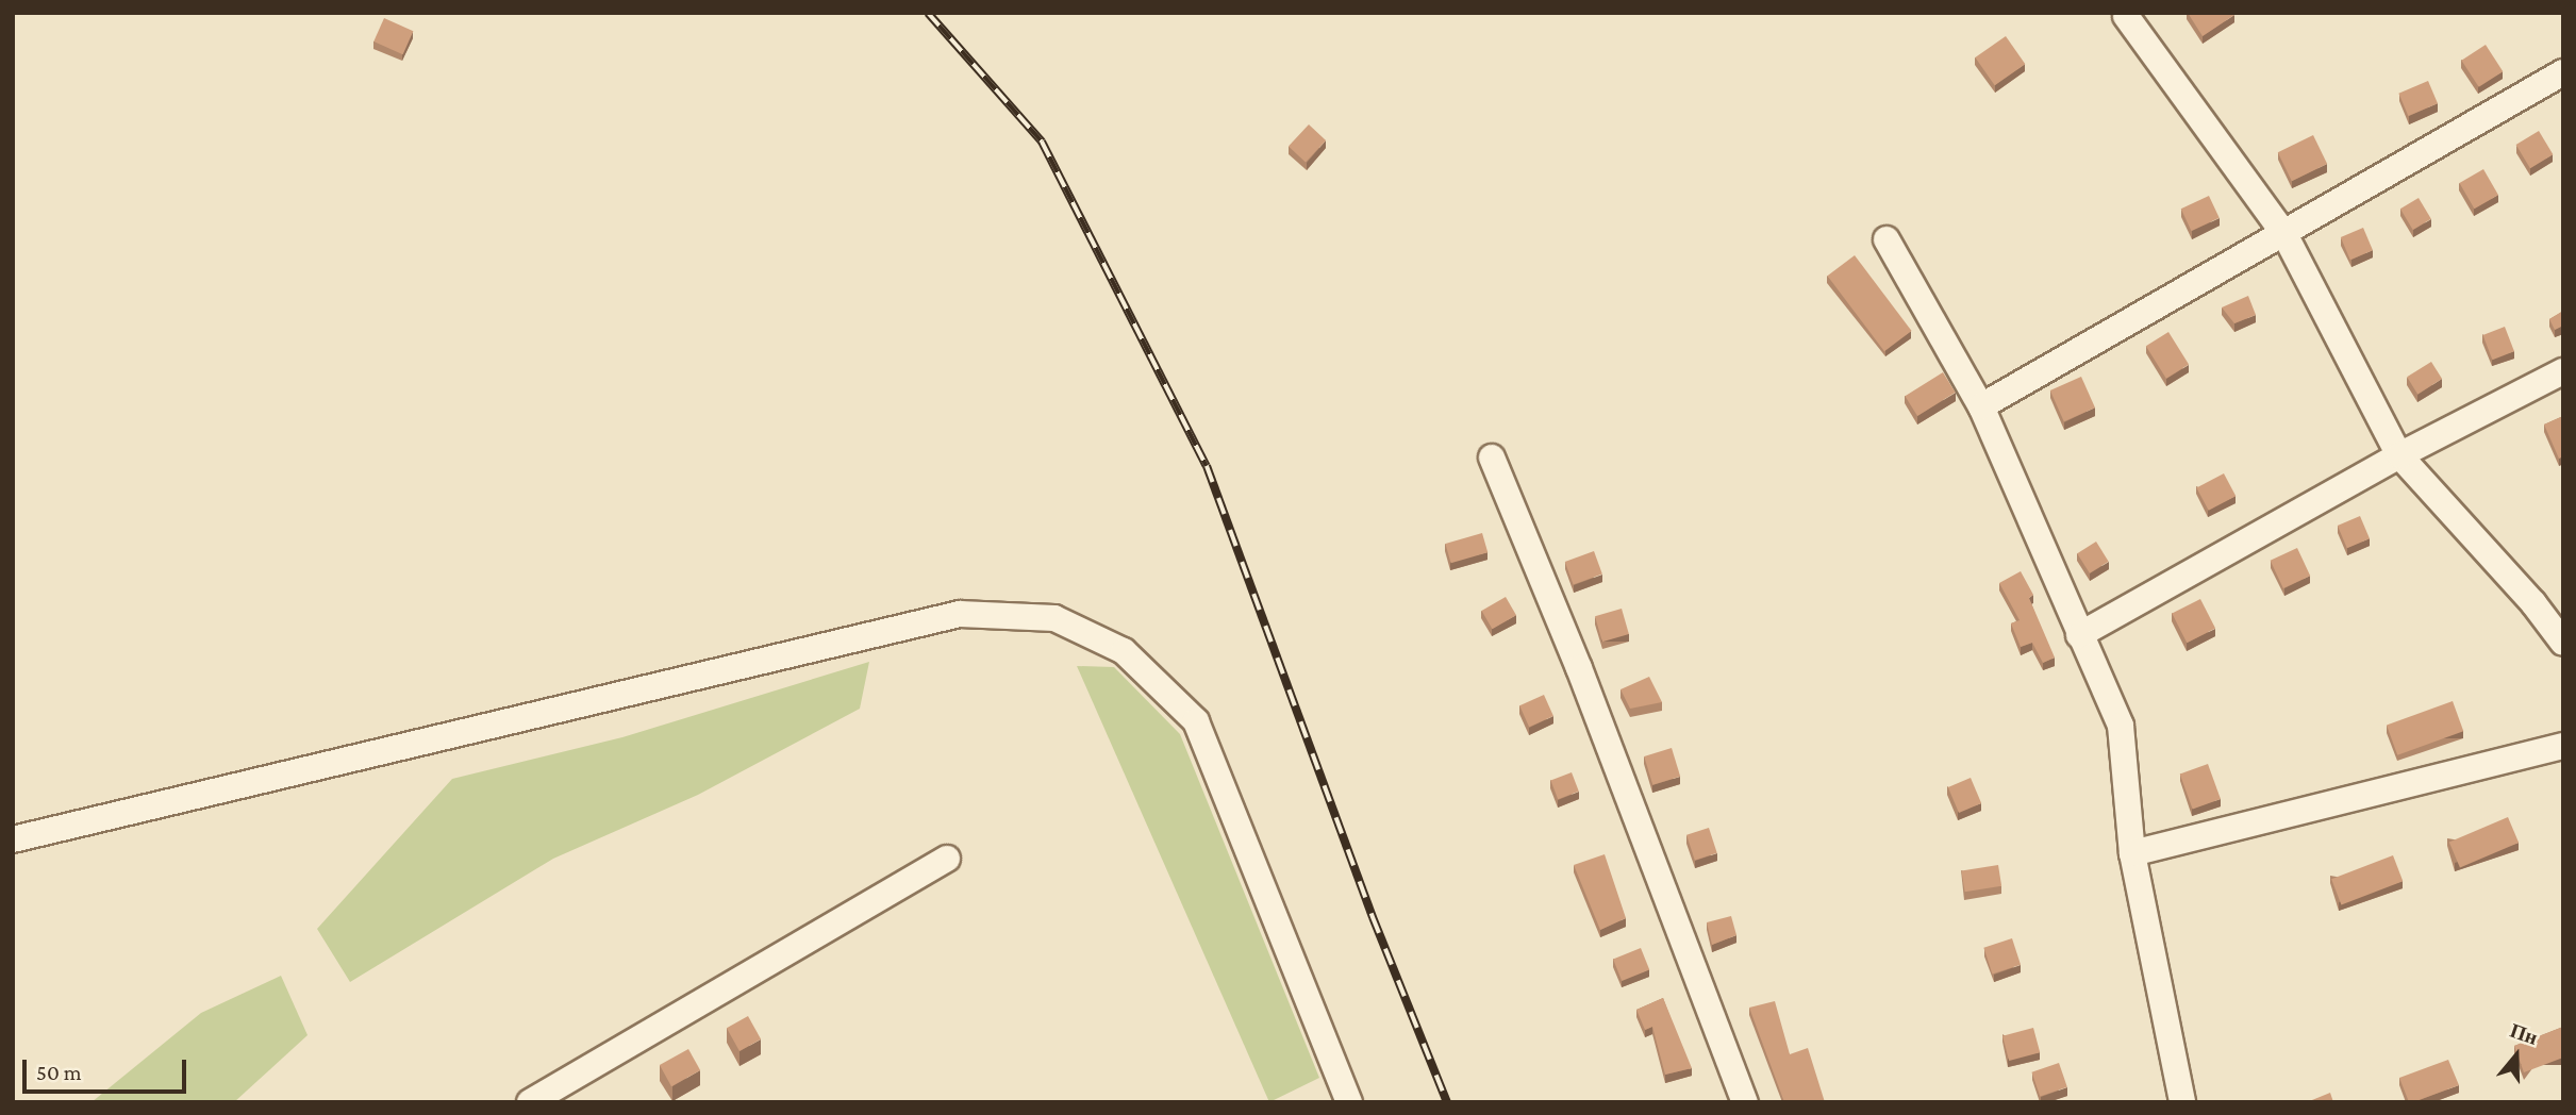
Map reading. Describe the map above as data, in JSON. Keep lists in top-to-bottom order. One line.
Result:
{"scale_bar":"50 m","north":"top"}
